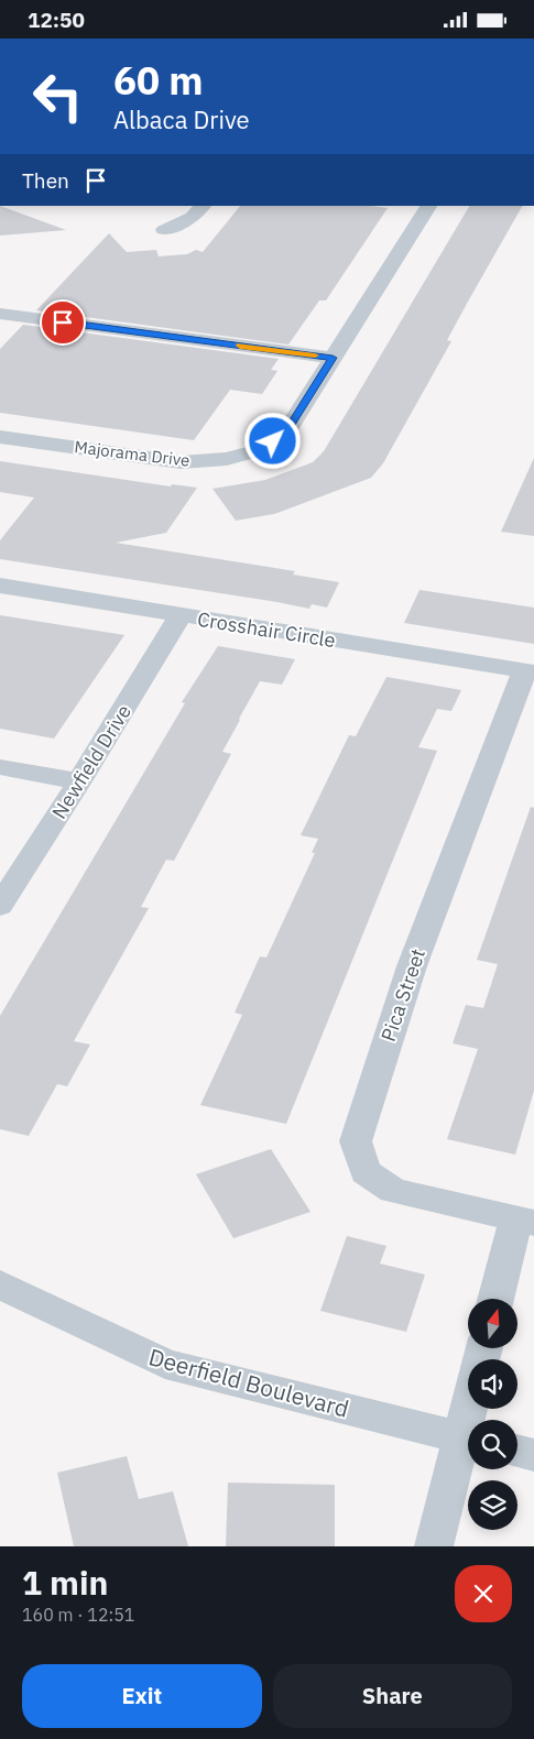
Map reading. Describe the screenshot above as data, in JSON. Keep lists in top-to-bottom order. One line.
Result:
{"streets":{"street":["Majorama Drive","Crosshair Circle","Newfield Drive","Pica Street","Deerfield Boulevard"]},"crossings":[["Crosshair Circle","Newfield Drive"],["Crosshair Circle","Pica Street"]],"north":"top","page":{"status":"12:50","turn":["60 m","Albaca Drive"],"then":"Then","heading":["1 min","160 m · 12:51"],"buttons":["Exit","Share"]}}
